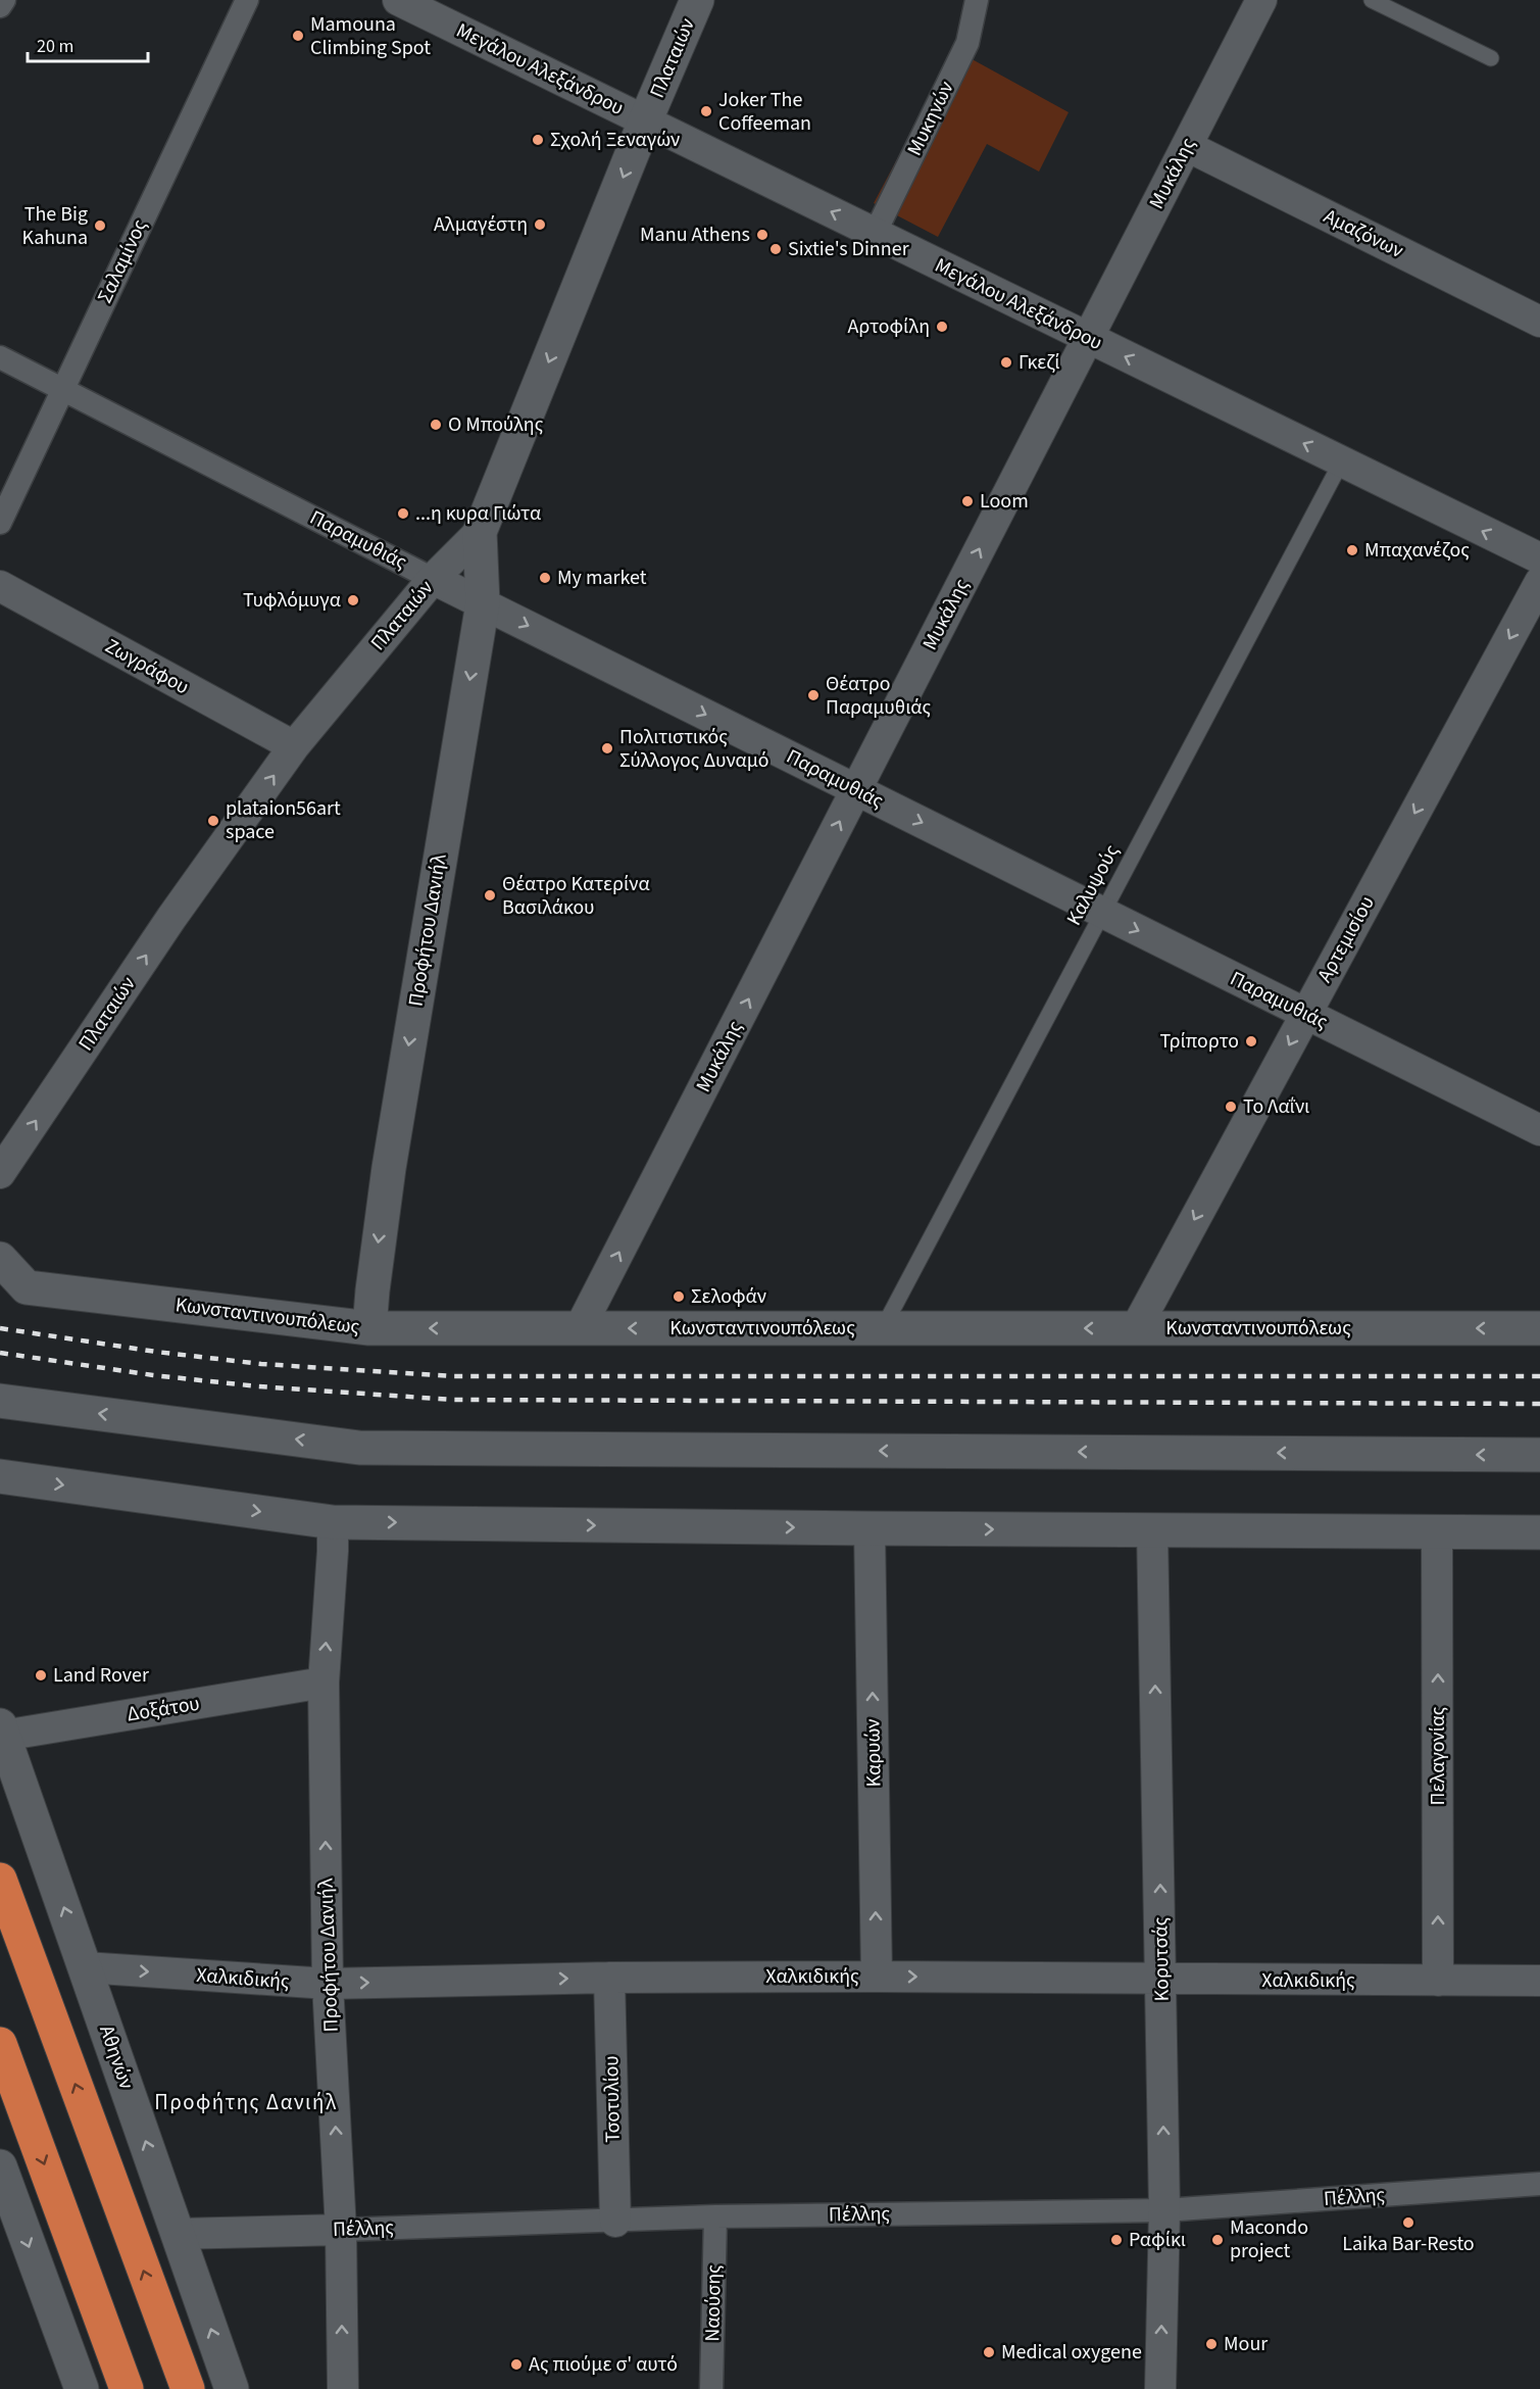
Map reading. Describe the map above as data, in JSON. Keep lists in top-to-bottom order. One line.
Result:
{"streets":{"main road":["Πλαταιών","Προφήτου Δανιήλ","Κωνσταντινουπόλεως","Αθηνών"],"street":["Μεγάλου Αλεξάνδρου","Μυκηνών","Μυκάλης","Αμαζόνων","Σαλαμίνος","Παραμυθιάς","Ζωγράφου","Αρτεμισίου","Δοξάτου","Καρυών","Πελαγονίας","Κορυτσάς","Χαλκιδικής","Τσοτυλίου","Πέλλης","Ναούσης"],"lane":["Καλυψούς"]},"crossings":[["Πλαταιών","Μεγάλου Αλεξάνδρου"],["Πλαταιών","Παραμυθιάς"],["Πλαταιών","Ζωγράφου"],["Πλαταιών","Προφήτου Δανιήλ"],["Μεγάλου Αλεξάνδρου","Μυκηνών"],["Μεγάλου Αλεξάνδρου","Μυκάλης"],["Μεγάλου Αλεξάνδρου","Καλυψούς"],["Μυκάλης","Αμαζόνων"],["Μυκάλης","Παραμυθιάς"],["Μυκάλης","Κωνσταντινουπόλεως"],["Σαλαμίνος","Παραμυθιάς"],["Παραμυθιάς","Καλυψούς"],["Παραμυθιάς","Προφήτου Δανιήλ"],["Παραμυθιάς","Αρτεμισίου"],["Καλυψούς","Κωνσταντινουπόλεως"],["Προφήτου Δανιήλ","Κωνσταντινουπόλεως"],["Προφήτου Δανιήλ","Δοξάτου"],["Προφήτου Δανιήλ","Χαλκιδικής"],["Προφήτου Δανιήλ","Πέλλης"],["Αρτεμισίου","Κωνσταντινουπόλεως"],["Δοξάτου","Αθηνών"],["Καρυών","Χαλκιδικής"],["Πελαγονίας","Χαλκιδικής"],["Κορυτσάς","Χαλκιδικής"],["Κορυτσάς","Πέλλης"],["Χαλκιδικής","Αθηνών"],["Χαλκιδικής","Τσοτυλίου"],["Αθηνών","Πέλλης"],["Τσοτυλίου","Πέλλης"],["Πέλλης","Ναούσης"]],"one_way":["Μεγάλου Αλεξάνδρου","Μυκάλης","Παραμυθιάς","Αρτεμισίου","Καρυών","Πελαγονίας","Κορυτσάς","Χαλκιδικής"],"districts":["Προφήτης Δανιήλ"],"places":["Mamouna Climbing Spot","Joker The Coffeeman","Σχολή Ξεναγών","Αλμαγέστη","The Big Kahuna","Manu Athens","Sixtie's Dinner","Αρτοφίλη","Γκεζί","Ο Μπούλης","Loom","...η κυρα Γιώτα","Μπαχανέζος","My market","Τυφλόμυγα","Θέατρο Παραμυθιάς","Πολιτιστικός Σύλλογος Δυναμό","plataion56art space","Θέατρο Κατερίνα Βασιλάκου","Τρίπορτο","Το Λαΐνι","Σελοφάν","Land Rover","Laika Bar-Resto","Ραφίκι","Macondo project","Mour","Medical oxygene","Ας πιούμε σ' αυτό"],"scale_bar":"20 m"}
